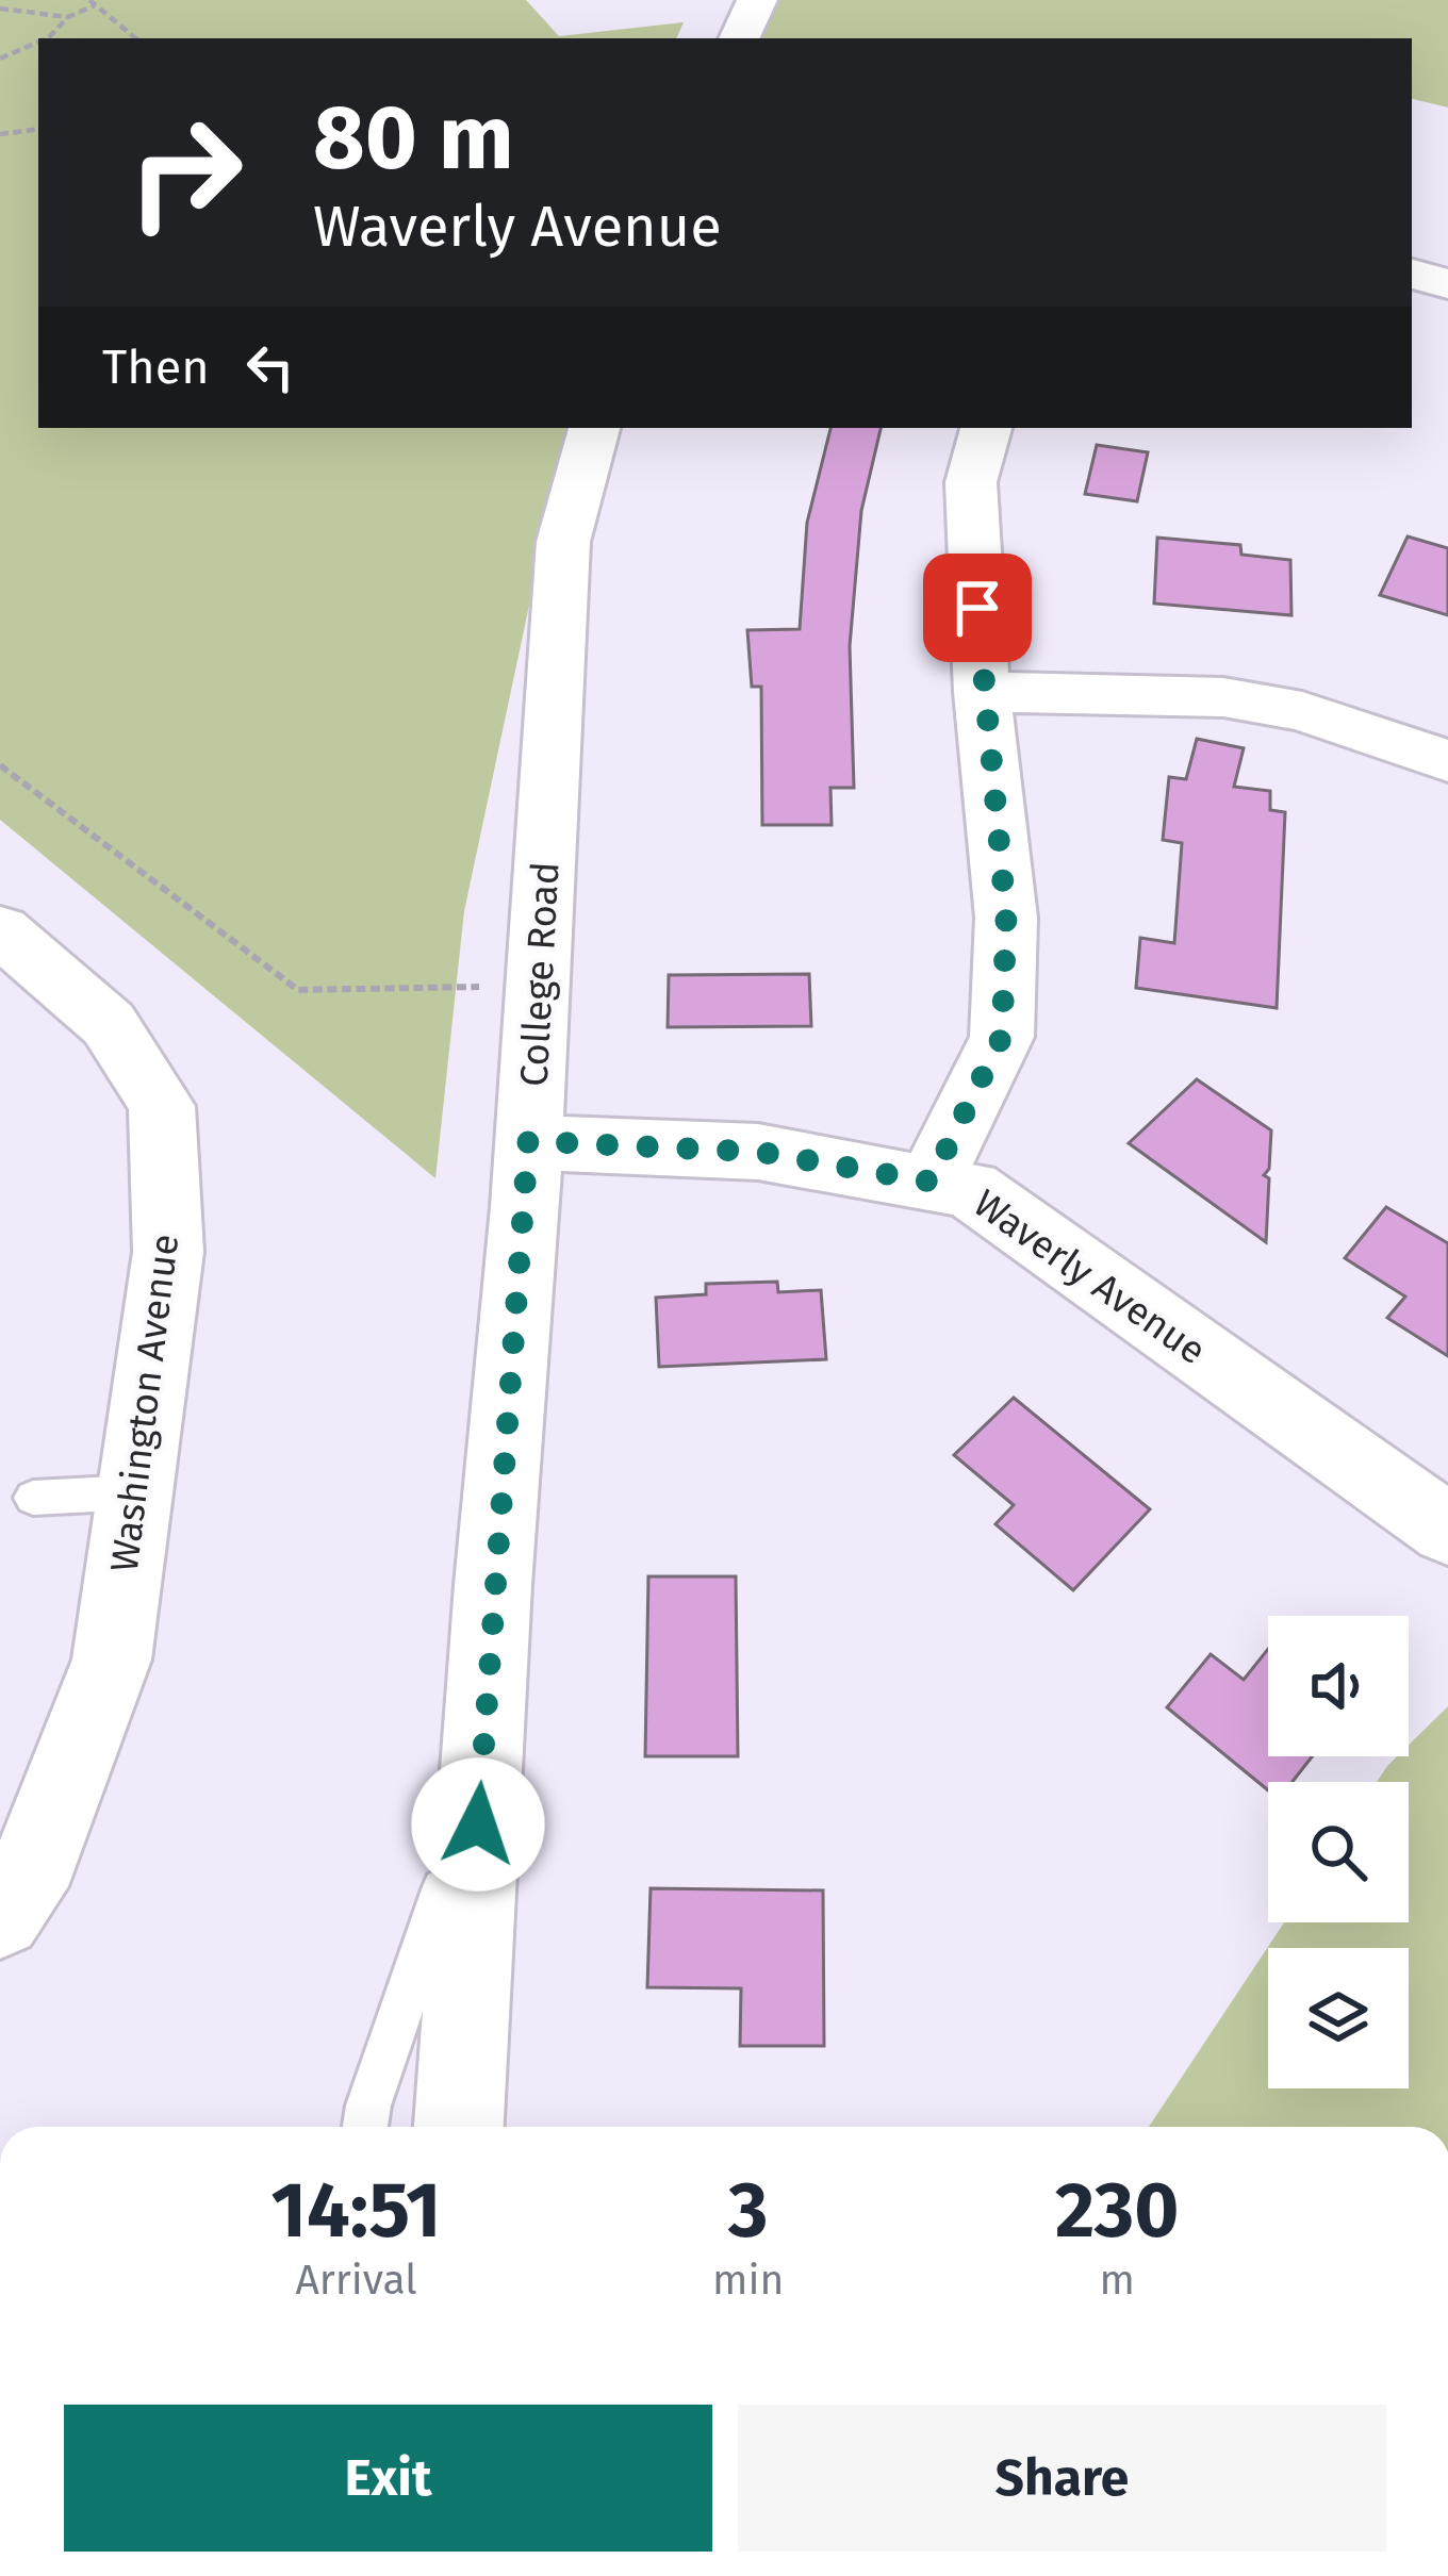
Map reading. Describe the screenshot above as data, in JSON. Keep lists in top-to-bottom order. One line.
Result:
{"streets":{"street":["College Road","Waverly Avenue","Washington Avenue"]},"crossings":[["College Road","Waverly Avenue"]],"page":{"turn":["80 m","Waverly Avenue"],"then":"Then","eta":["14:51","Arrival","3","min","230","m"],"buttons":["Exit","Share"]}}
